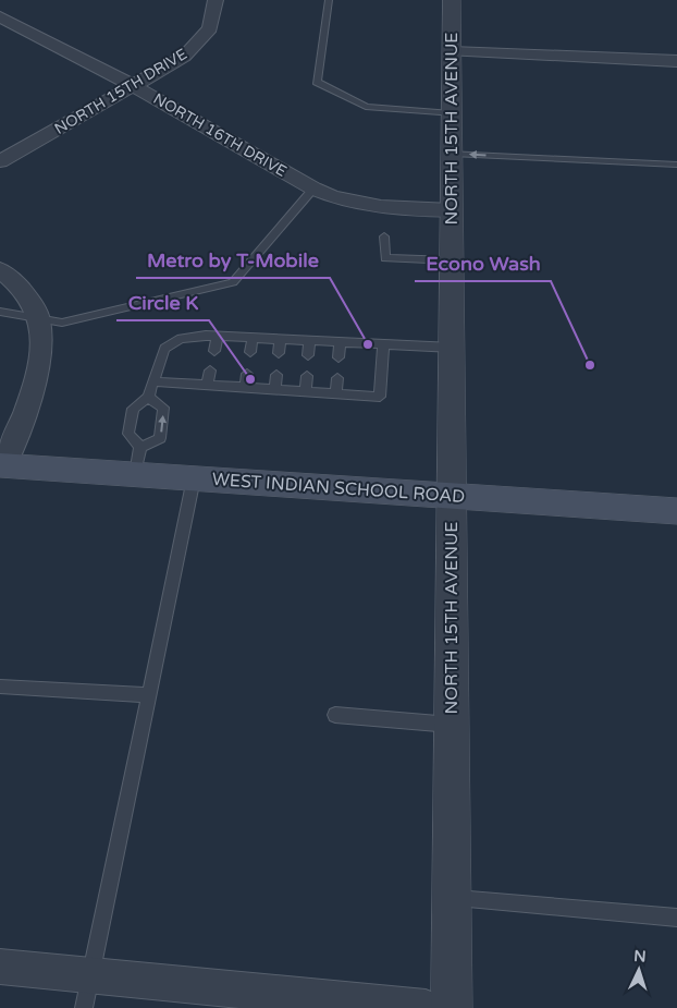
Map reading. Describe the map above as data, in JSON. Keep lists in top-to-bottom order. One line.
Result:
{"streets":{"main road":["WEST INDIAN SCHOOL ROAD"],"street":["NORTH 15TH DRIVE","NORTH 15TH AVENUE","NORTH 16TH DRIVE"]},"crossings":[["NORTH 15TH DRIVE","NORTH 16TH DRIVE"],["NORTH 15TH AVENUE","NORTH 16TH DRIVE"],["NORTH 15TH AVENUE","WEST INDIAN SCHOOL ROAD"]],"places":["Metro by T-Mobile","Econo Wash","Circle K"],"north":"top"}
